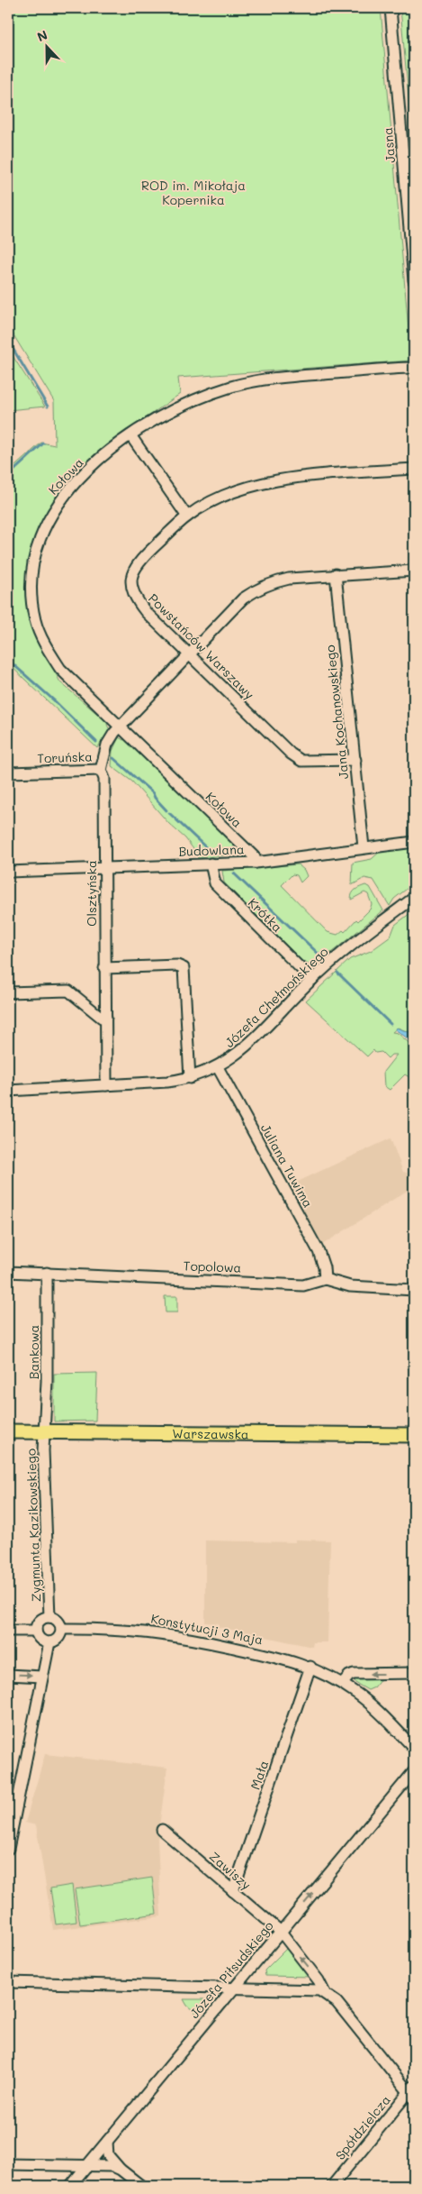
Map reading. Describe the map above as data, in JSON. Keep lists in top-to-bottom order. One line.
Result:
{"streets":{"main road":["Warszawska"],"street":["Jasna","Kołowa","Powstańców Warszawy","Jana Kochanowskiego","Toruńska","Budowlana","Olsztyńska","Krótka","Józefa Chełmońskiego","Juliana Tuwima","Topolowa","Bankowa","Zygmunta Kazikowskiego","Konstytucji 3 Maja","Mała","Zawiszy","Józefa Piłsudskiego","Spółdzielcza"]},"crossings":[["Kołowa","Toruńska"],["Kołowa","Budowlana"],["Powstańców Warszawy","Jana Kochanowskiego"],["Powstańców Warszawy","Toruńska"],["Jana Kochanowskiego","Toruńska"],["Jana Kochanowskiego","Budowlana"],["Toruńska","Olsztyńska"],["Budowlana","Olsztyńska"],["Budowlana","Krótka"],["Olsztyńska","Józefa Chełmońskiego"],["Krótka","Józefa Chełmońskiego"],["Józefa Chełmońskiego","Juliana Tuwima"],["Juliana Tuwima","Topolowa"],["Topolowa","Bankowa"],["Bankowa","Warszawska"],["Bankowa","Zygmunta Kazikowskiego"],["Warszawska","Zygmunta Kazikowskiego"],["Zygmunta Kazikowskiego","Konstytucji 3 Maja"],["Konstytucji 3 Maja","Mała"],["Mała","Zawiszy"],["Zawiszy","Józefa Piłsudskiego"]],"one_way":["Józefa Piłsudskiego"],"parks":["ROD im. Mikołaja Kopernika"],"north":"top"}
